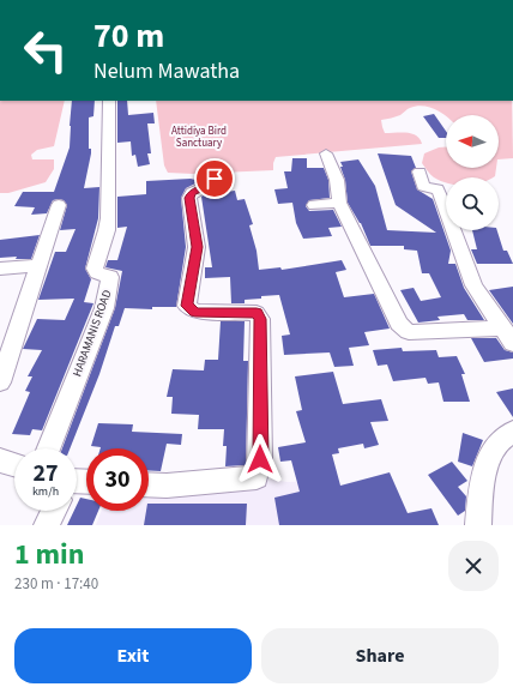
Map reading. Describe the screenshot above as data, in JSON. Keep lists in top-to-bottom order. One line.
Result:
{"streets":{"street":["HARAMANIS ROAD"]},"parks":["Attidiya Bird Sanctuary"],"north":"left","page":{"turn":["70 m","Nelum Mawatha"],"speed":"27 km/h","limit":"30","heading":["1 min","230 m · 17:40"],"buttons":["Exit","Share"]}}
